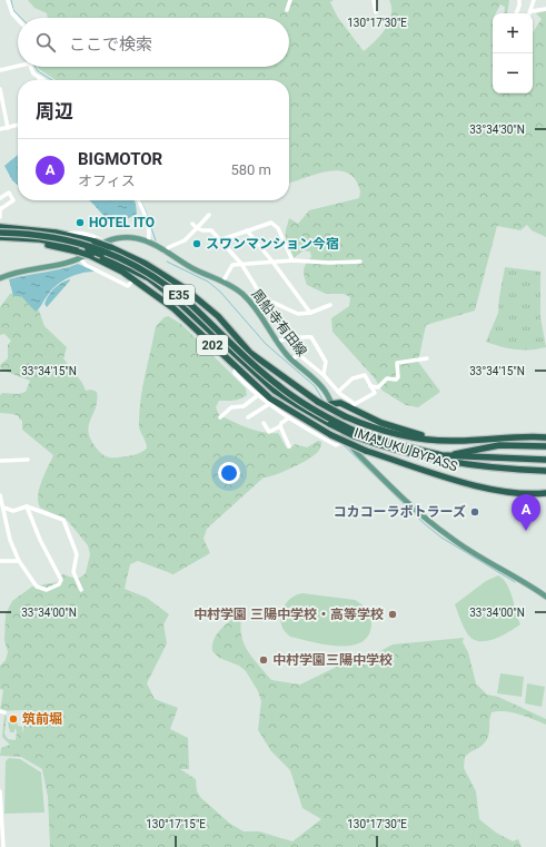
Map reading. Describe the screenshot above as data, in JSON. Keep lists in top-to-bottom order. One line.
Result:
{"streets":{"highway":["E35","202","IMAJUKU BYPASS"],"main road":["周船寺有田線"]},"crossings":[["周船寺有田線","IMAJUKU BYPASS"]],"places":["HOTEL ITO","スワンマンション今宿","コカコーラボトラーズ","中村学園 三陽中学校・高等学校","中村学園三陽中学校","筑前堀"],"page":{"map_buttons":["+","−"],"search":"ここで検索","heading":"周辺","list":[{"mark":"A","name":"BIGMOTOR","note":"オフィス","value":"580 m"}],"pins":"A"},"coordinates":["130°17'30\"E","33°34'30\"N","33°34'15\"N","33°34'00\"N","130°17'15\"E"]}
